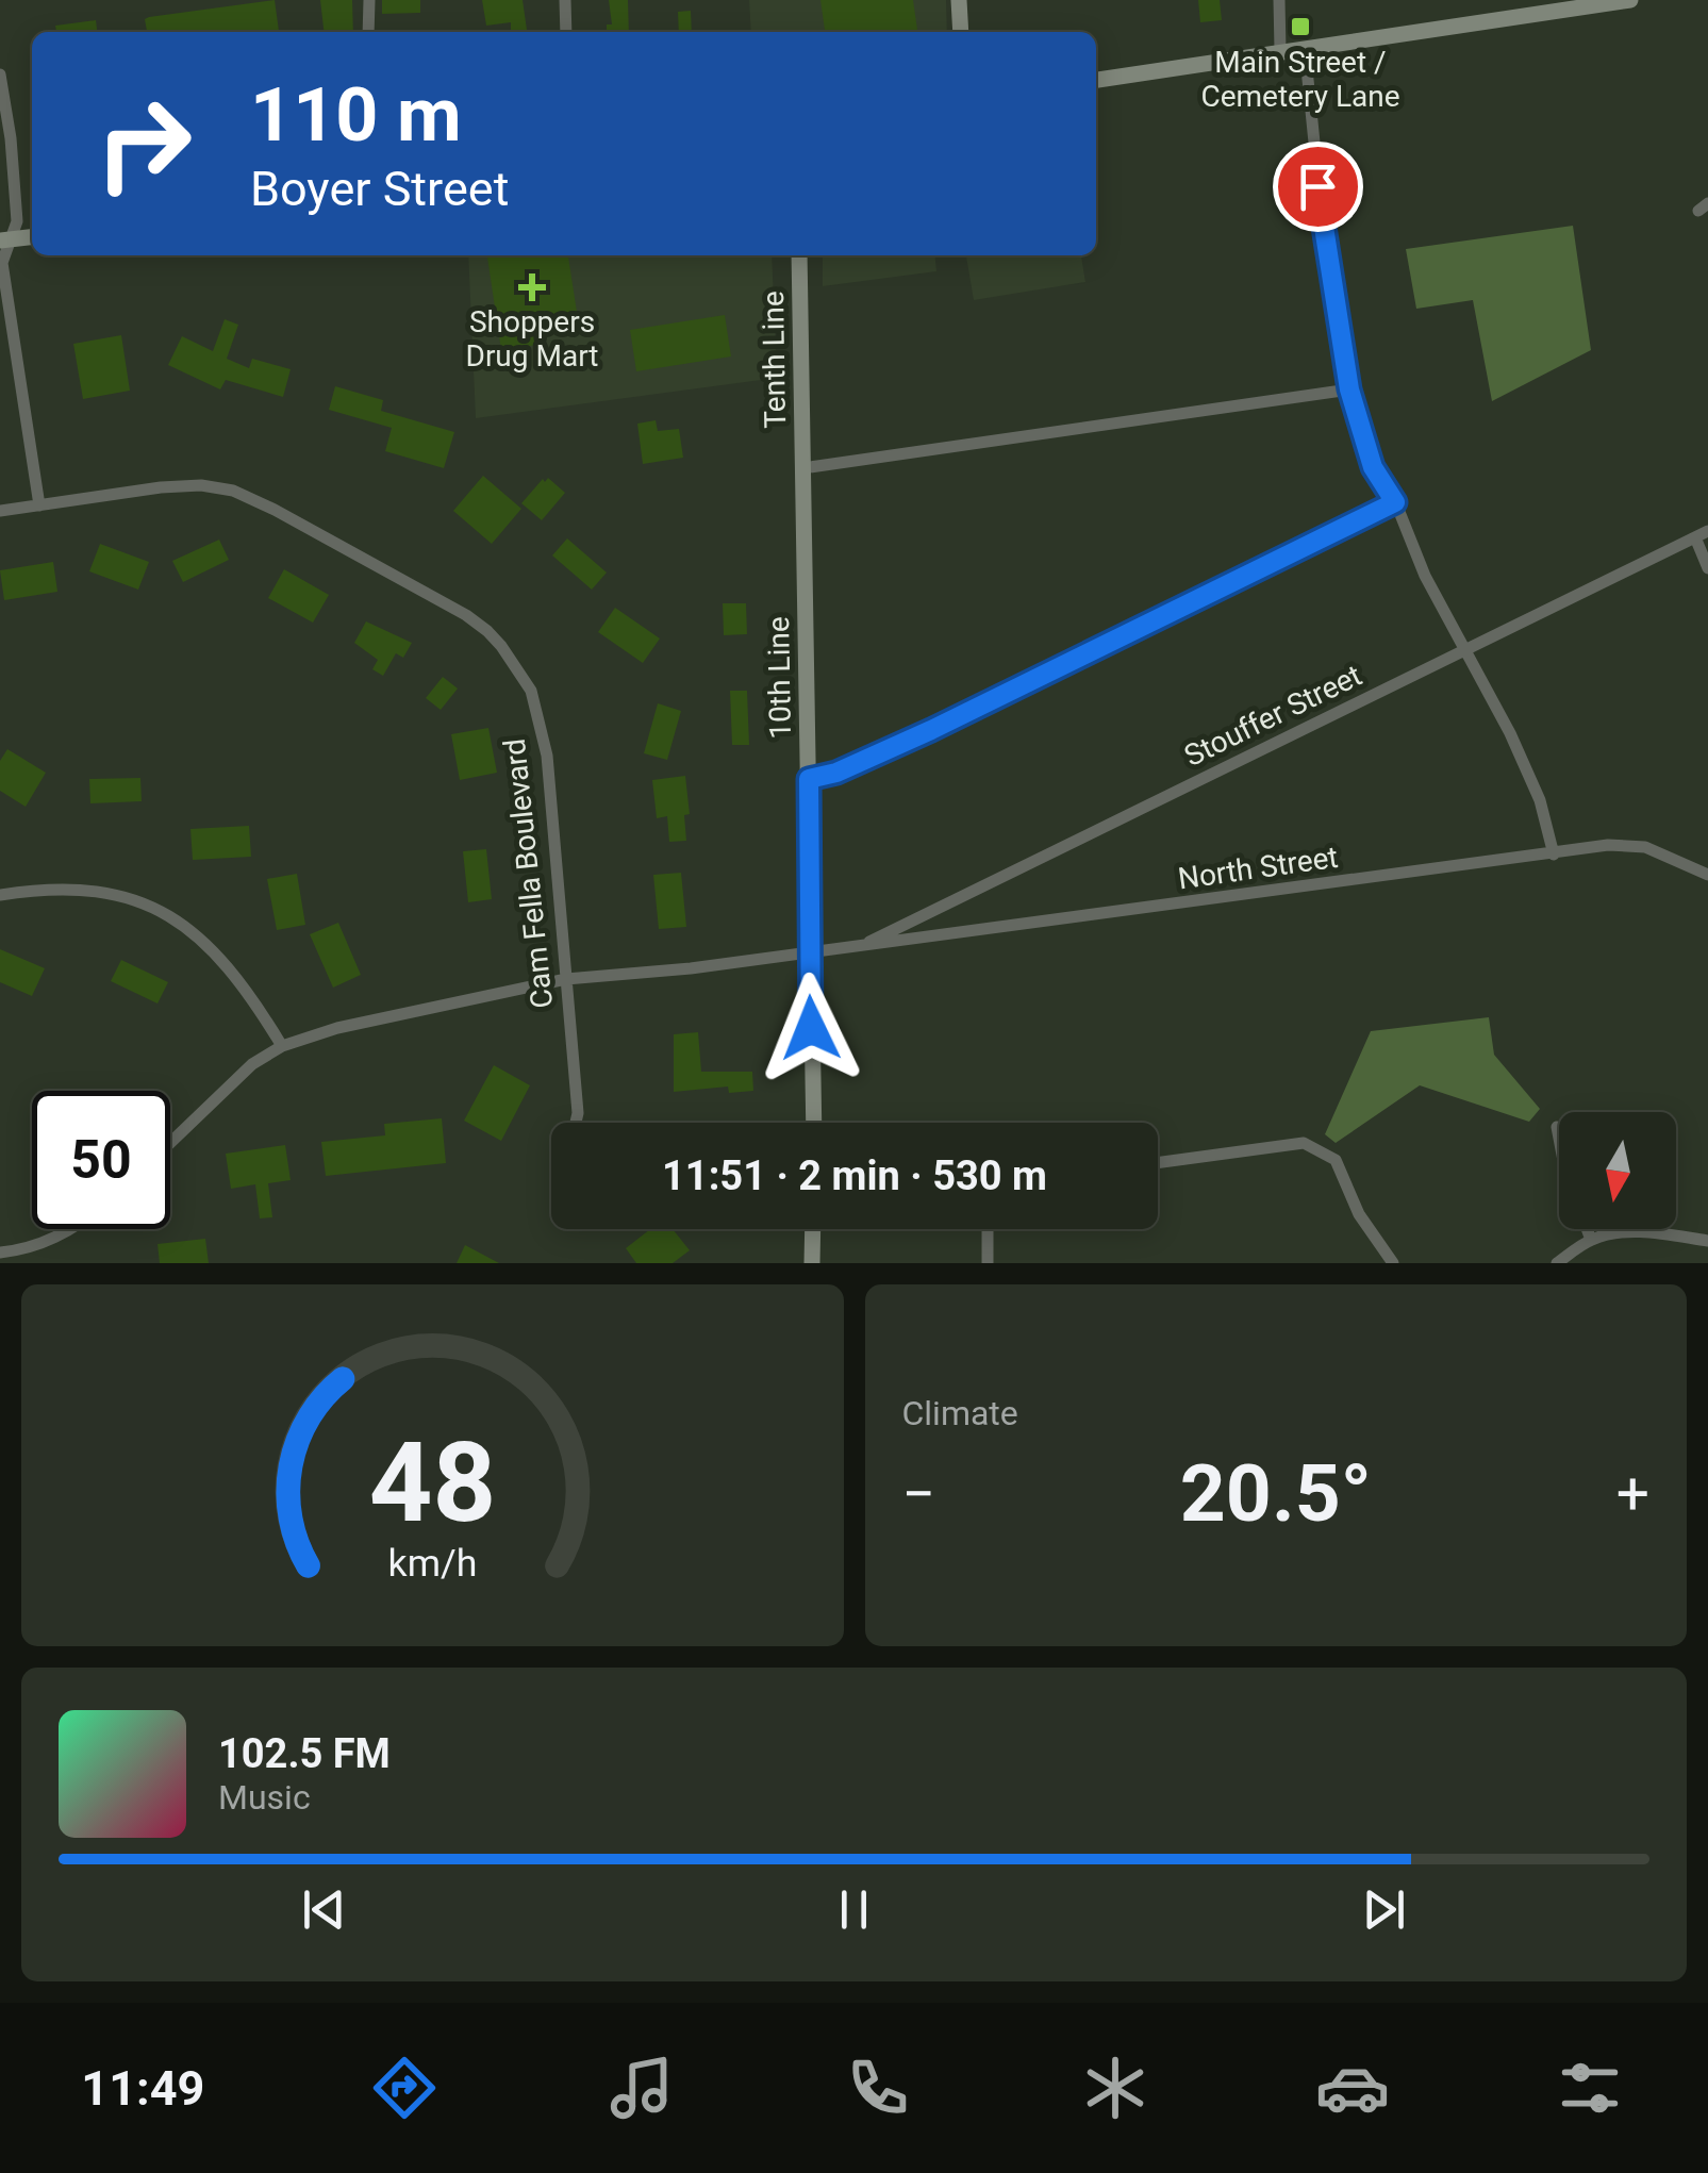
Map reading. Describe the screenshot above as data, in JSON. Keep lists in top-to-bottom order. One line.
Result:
{"streets":{"main road":["Tenth Line","10th Line"],"street":["Stouffer Street","North Street","Cam Fella Boulevard"]},"crossings":[["Tenth Line","10th Line"],["10th Line","North Street"],["Stouffer Street","North Street"],["North Street","Cam Fella Boulevard"]],"places":{"transit":["Main Street / Cemetery Lane"],"health":["Shoppers Drug Mart"]},"north":"bottom","page":{"turn":["110 m","Boyer Street"],"limit":"50","trip":"11:51 · 2 min · 530 m","tile":"Climate","heat":["−","20.5°","+"],"song":["102.5 FM","Music"],"tabs":"11:49","gauge":["48","km/h"]}}
